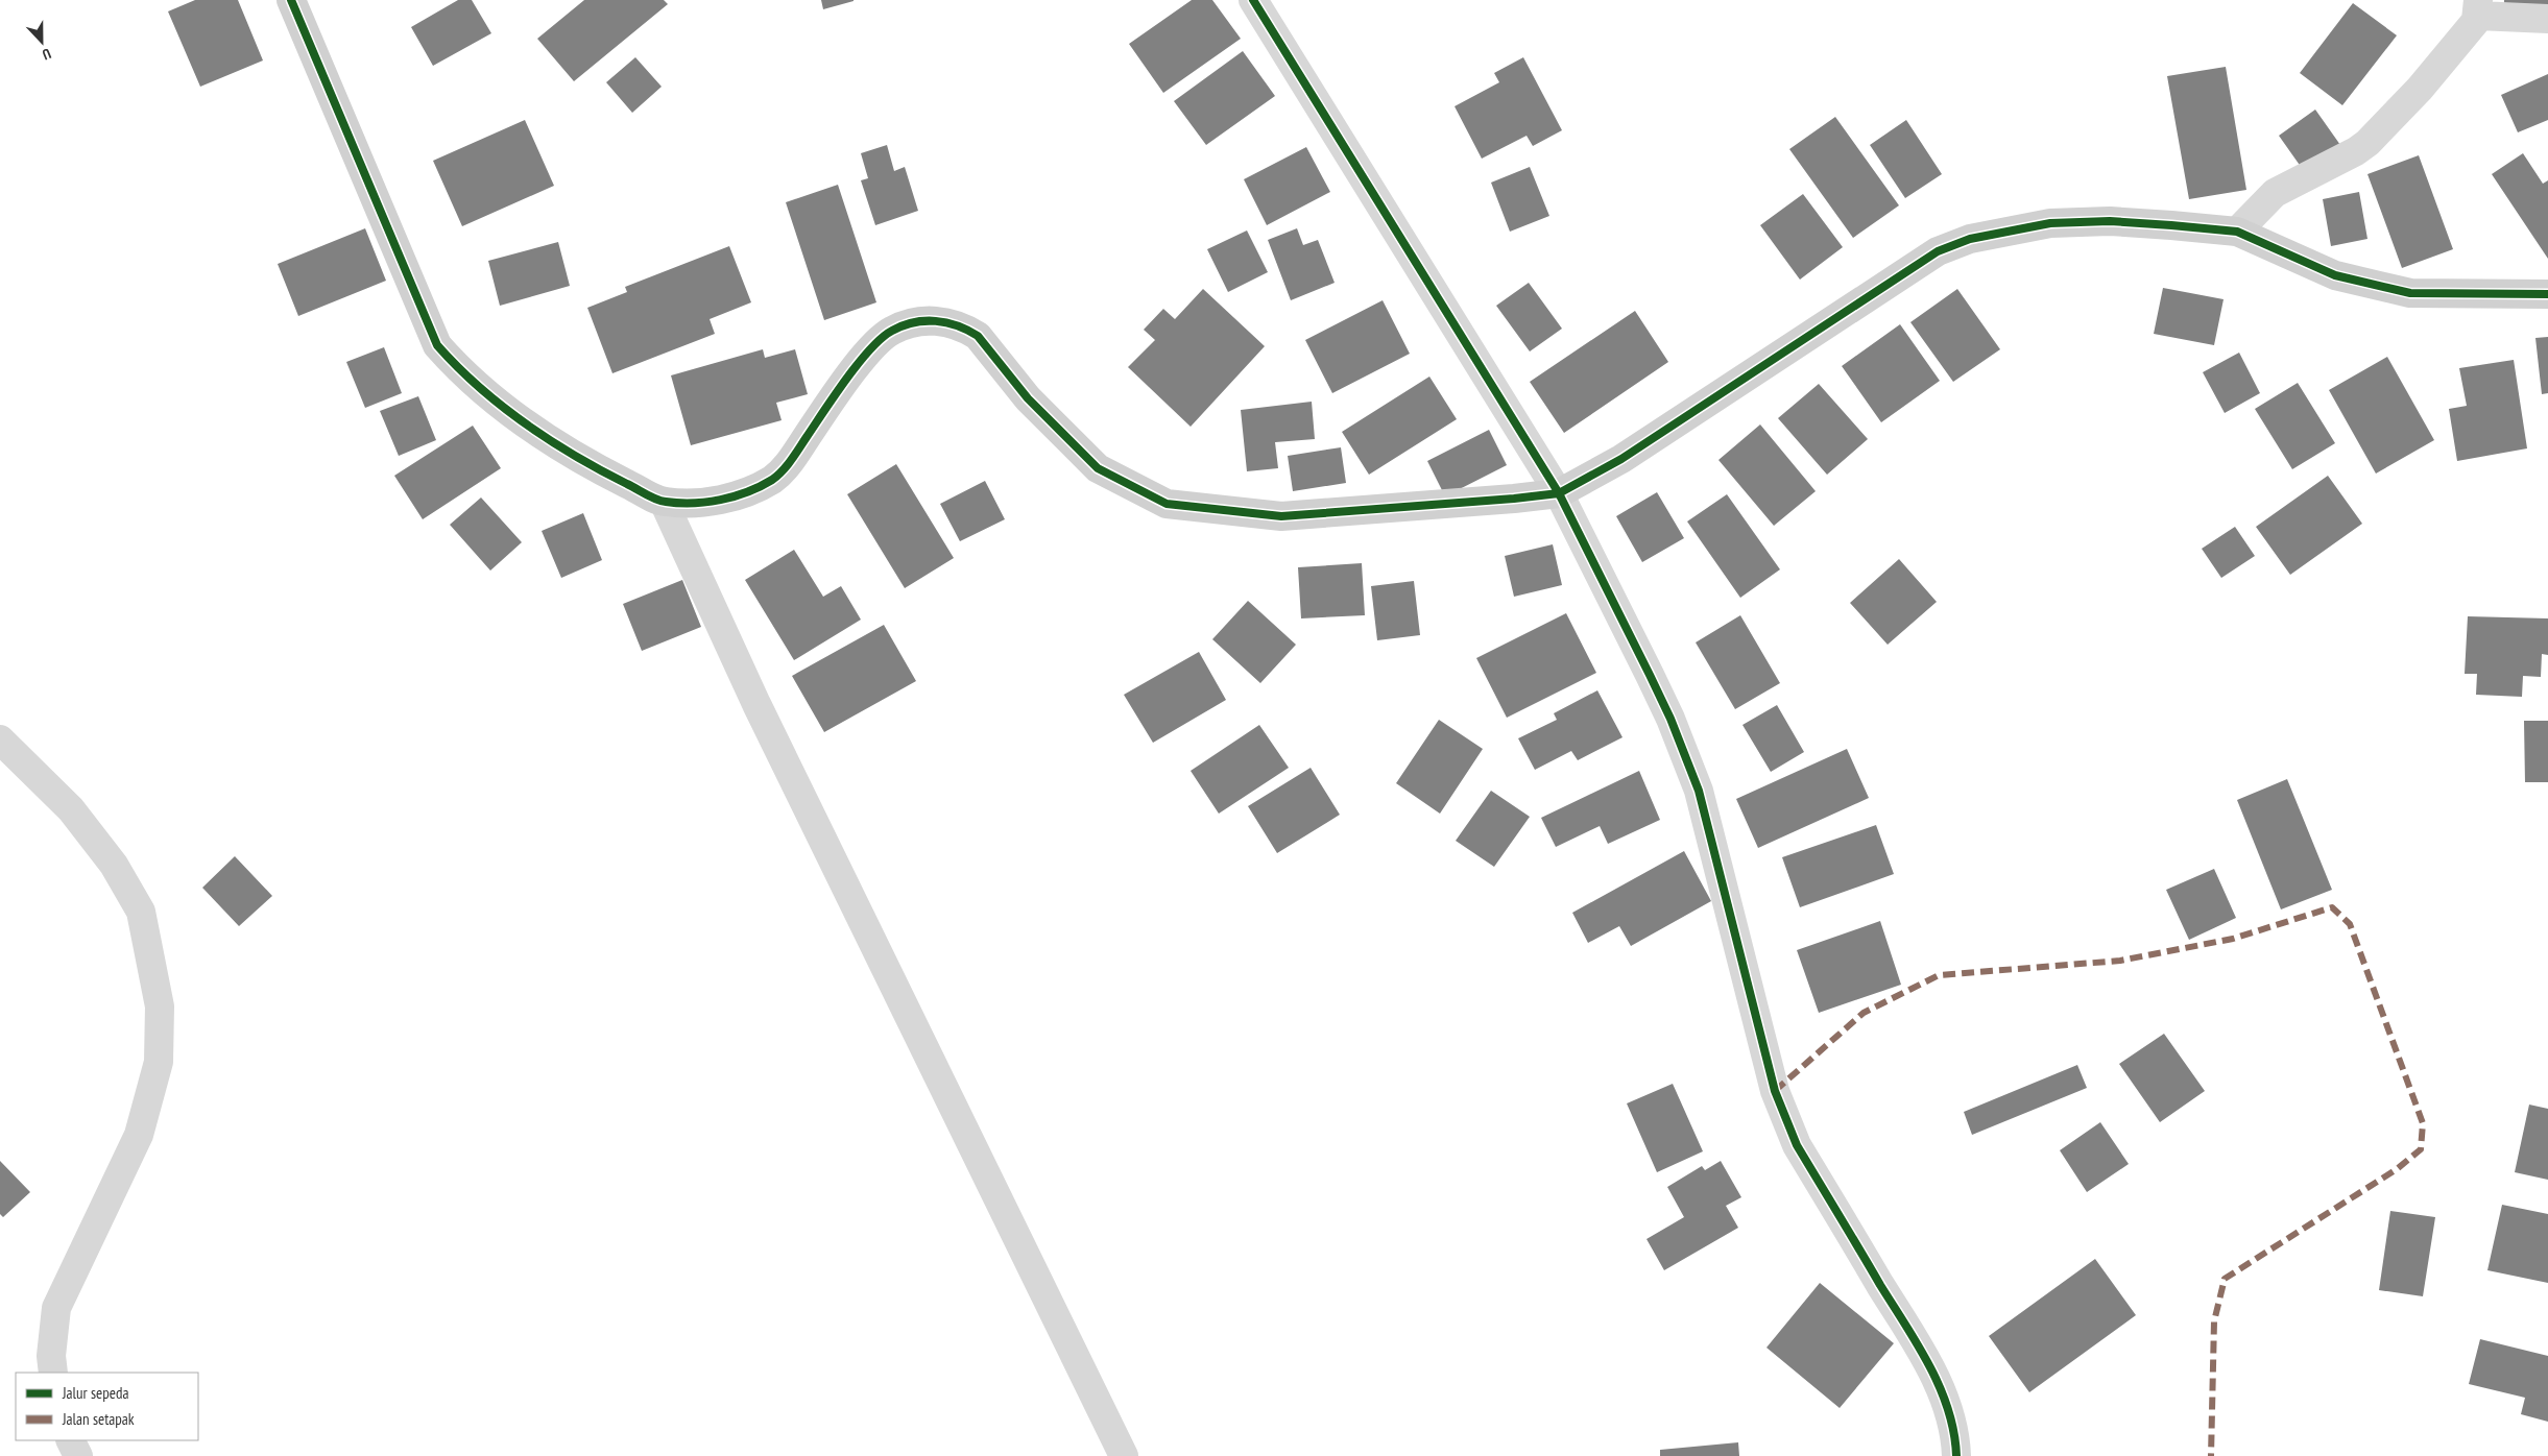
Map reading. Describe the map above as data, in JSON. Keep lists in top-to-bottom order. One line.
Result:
{"legend":["Jalur sepeda","Jalan setapak"],"north":"bottom"}
